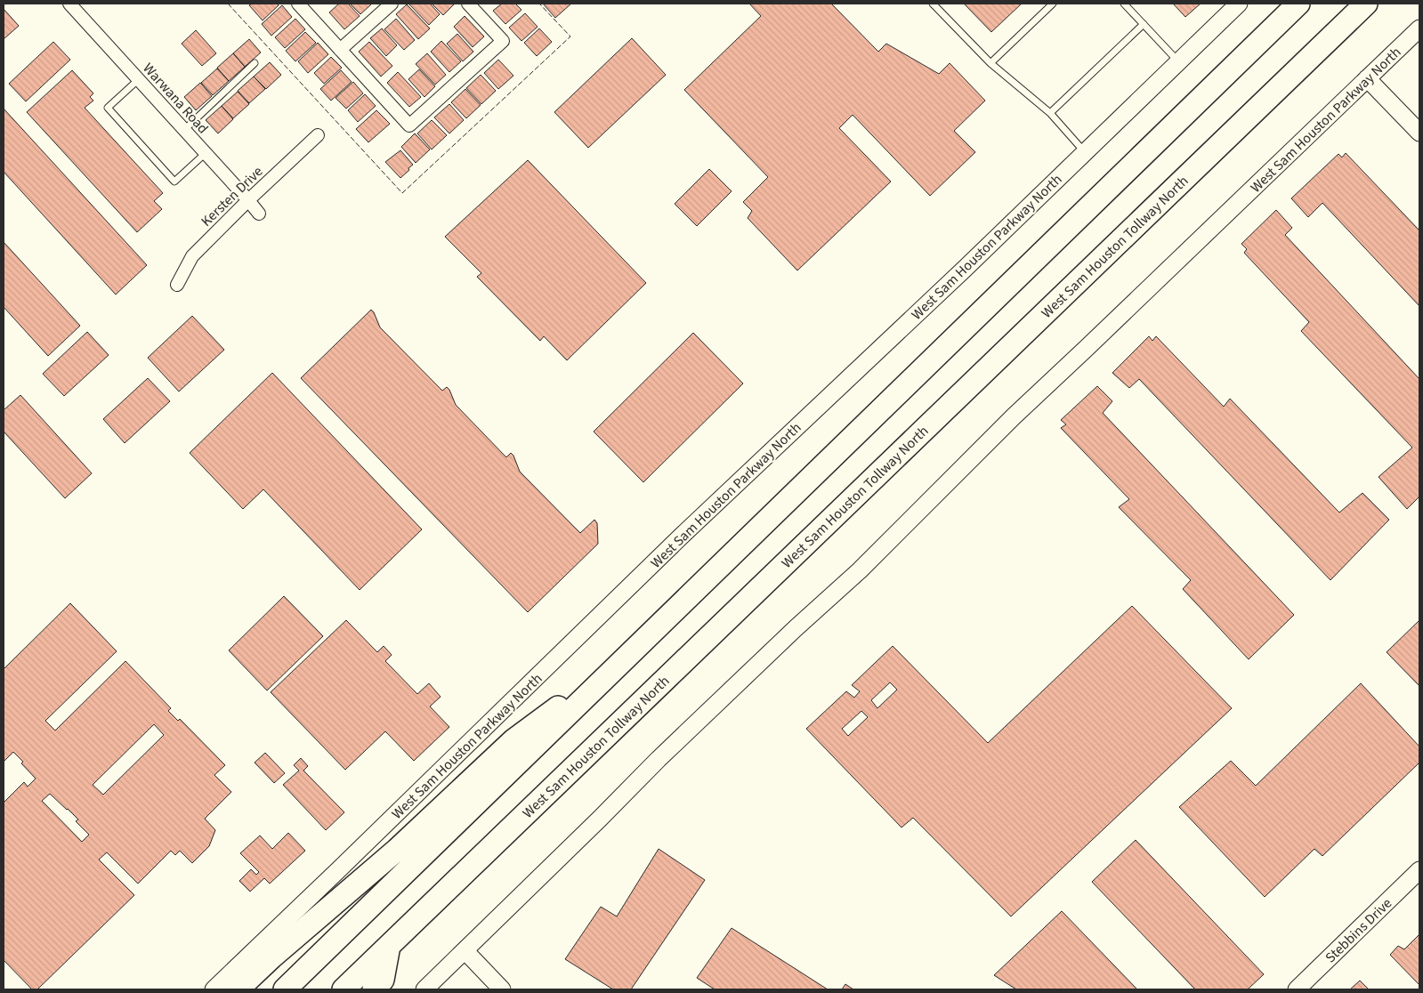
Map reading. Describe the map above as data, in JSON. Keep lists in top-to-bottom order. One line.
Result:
{"streets":{"highway":["West Sam Houston Tollway North"],"main road":["West Sam Houston Parkway North","Stebbins Drive"],"street":["Warwana Road","Kersten Drive"]},"crossings":[["Warwana Road","Kersten Drive"]]}
